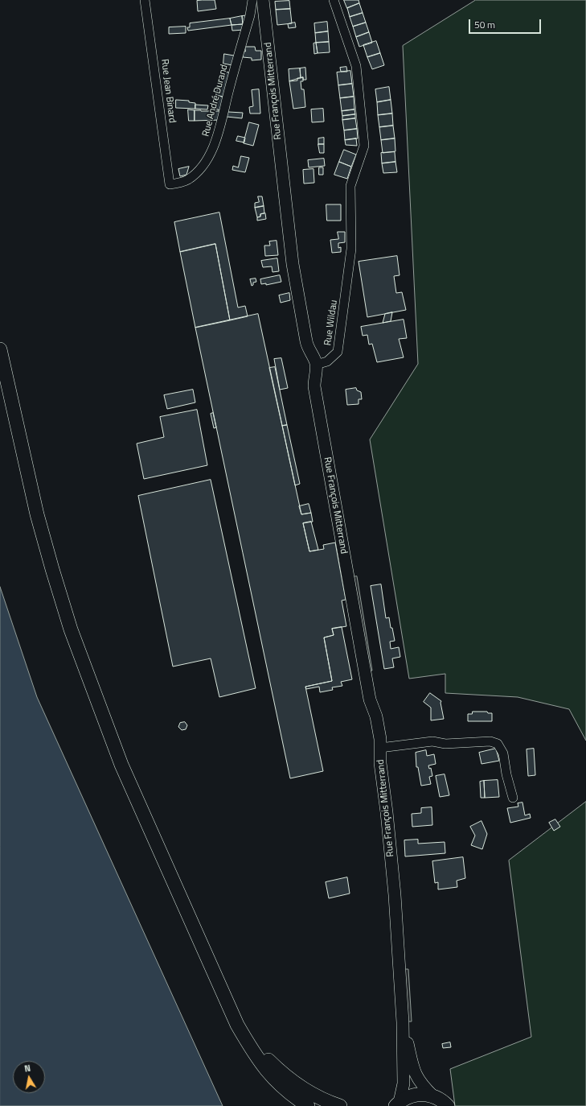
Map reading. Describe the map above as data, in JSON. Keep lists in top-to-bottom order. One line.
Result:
{"streets":{"street":["Rue Jean Binard","Rue François Mitterrand","Rue André Durand","Rue Wildau"]},"crossings":[["Rue Jean Binard","Rue André Durand"],["Rue François Mitterrand","Rue Wildau"]],"scale_bar":"50 m","north":"top"}
